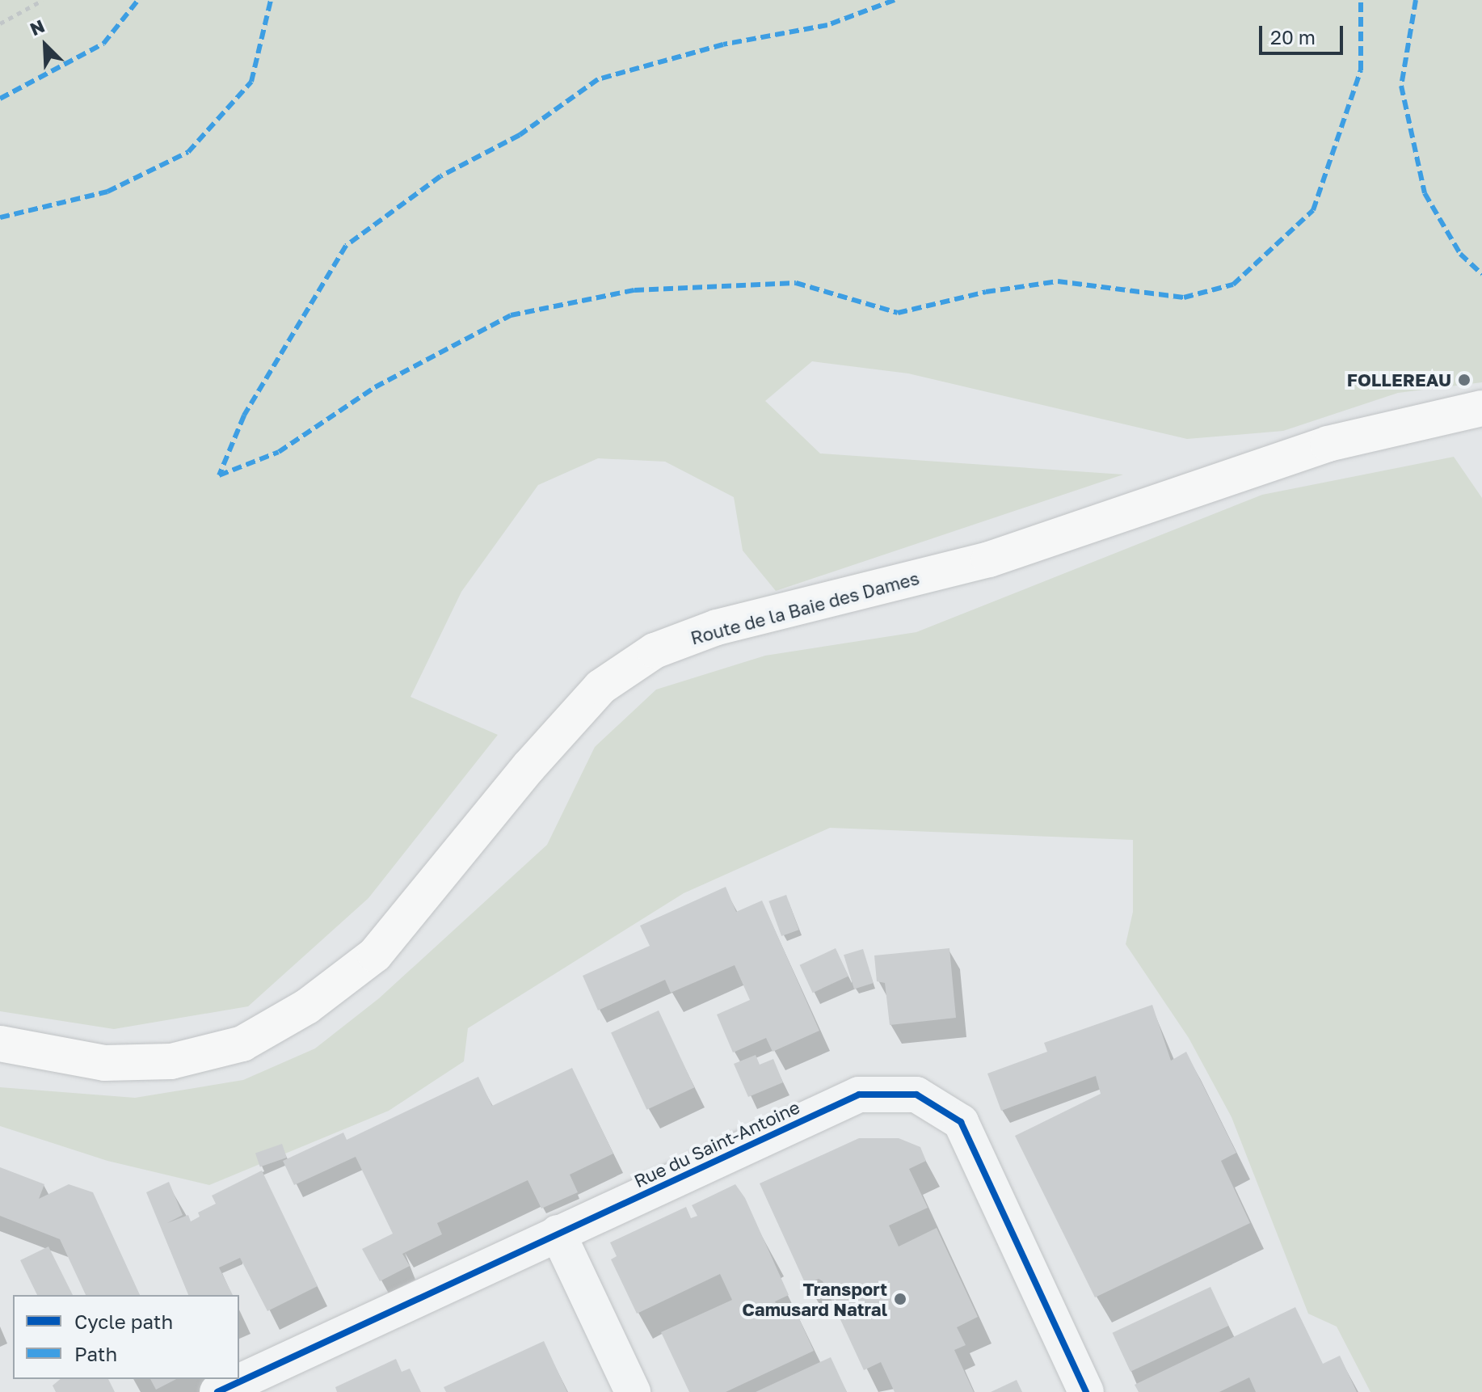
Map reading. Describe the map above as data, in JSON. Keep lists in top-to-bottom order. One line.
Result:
{"streets":{"main road":["Route de la Baie des Dames"],"street":["Rue du Saint-Antoine"]},"places":["FOLLEREAU","Transport Camusard Natral"],"legend":["Cycle path","Path"],"scale_bar":"20 m","north":"top left"}
